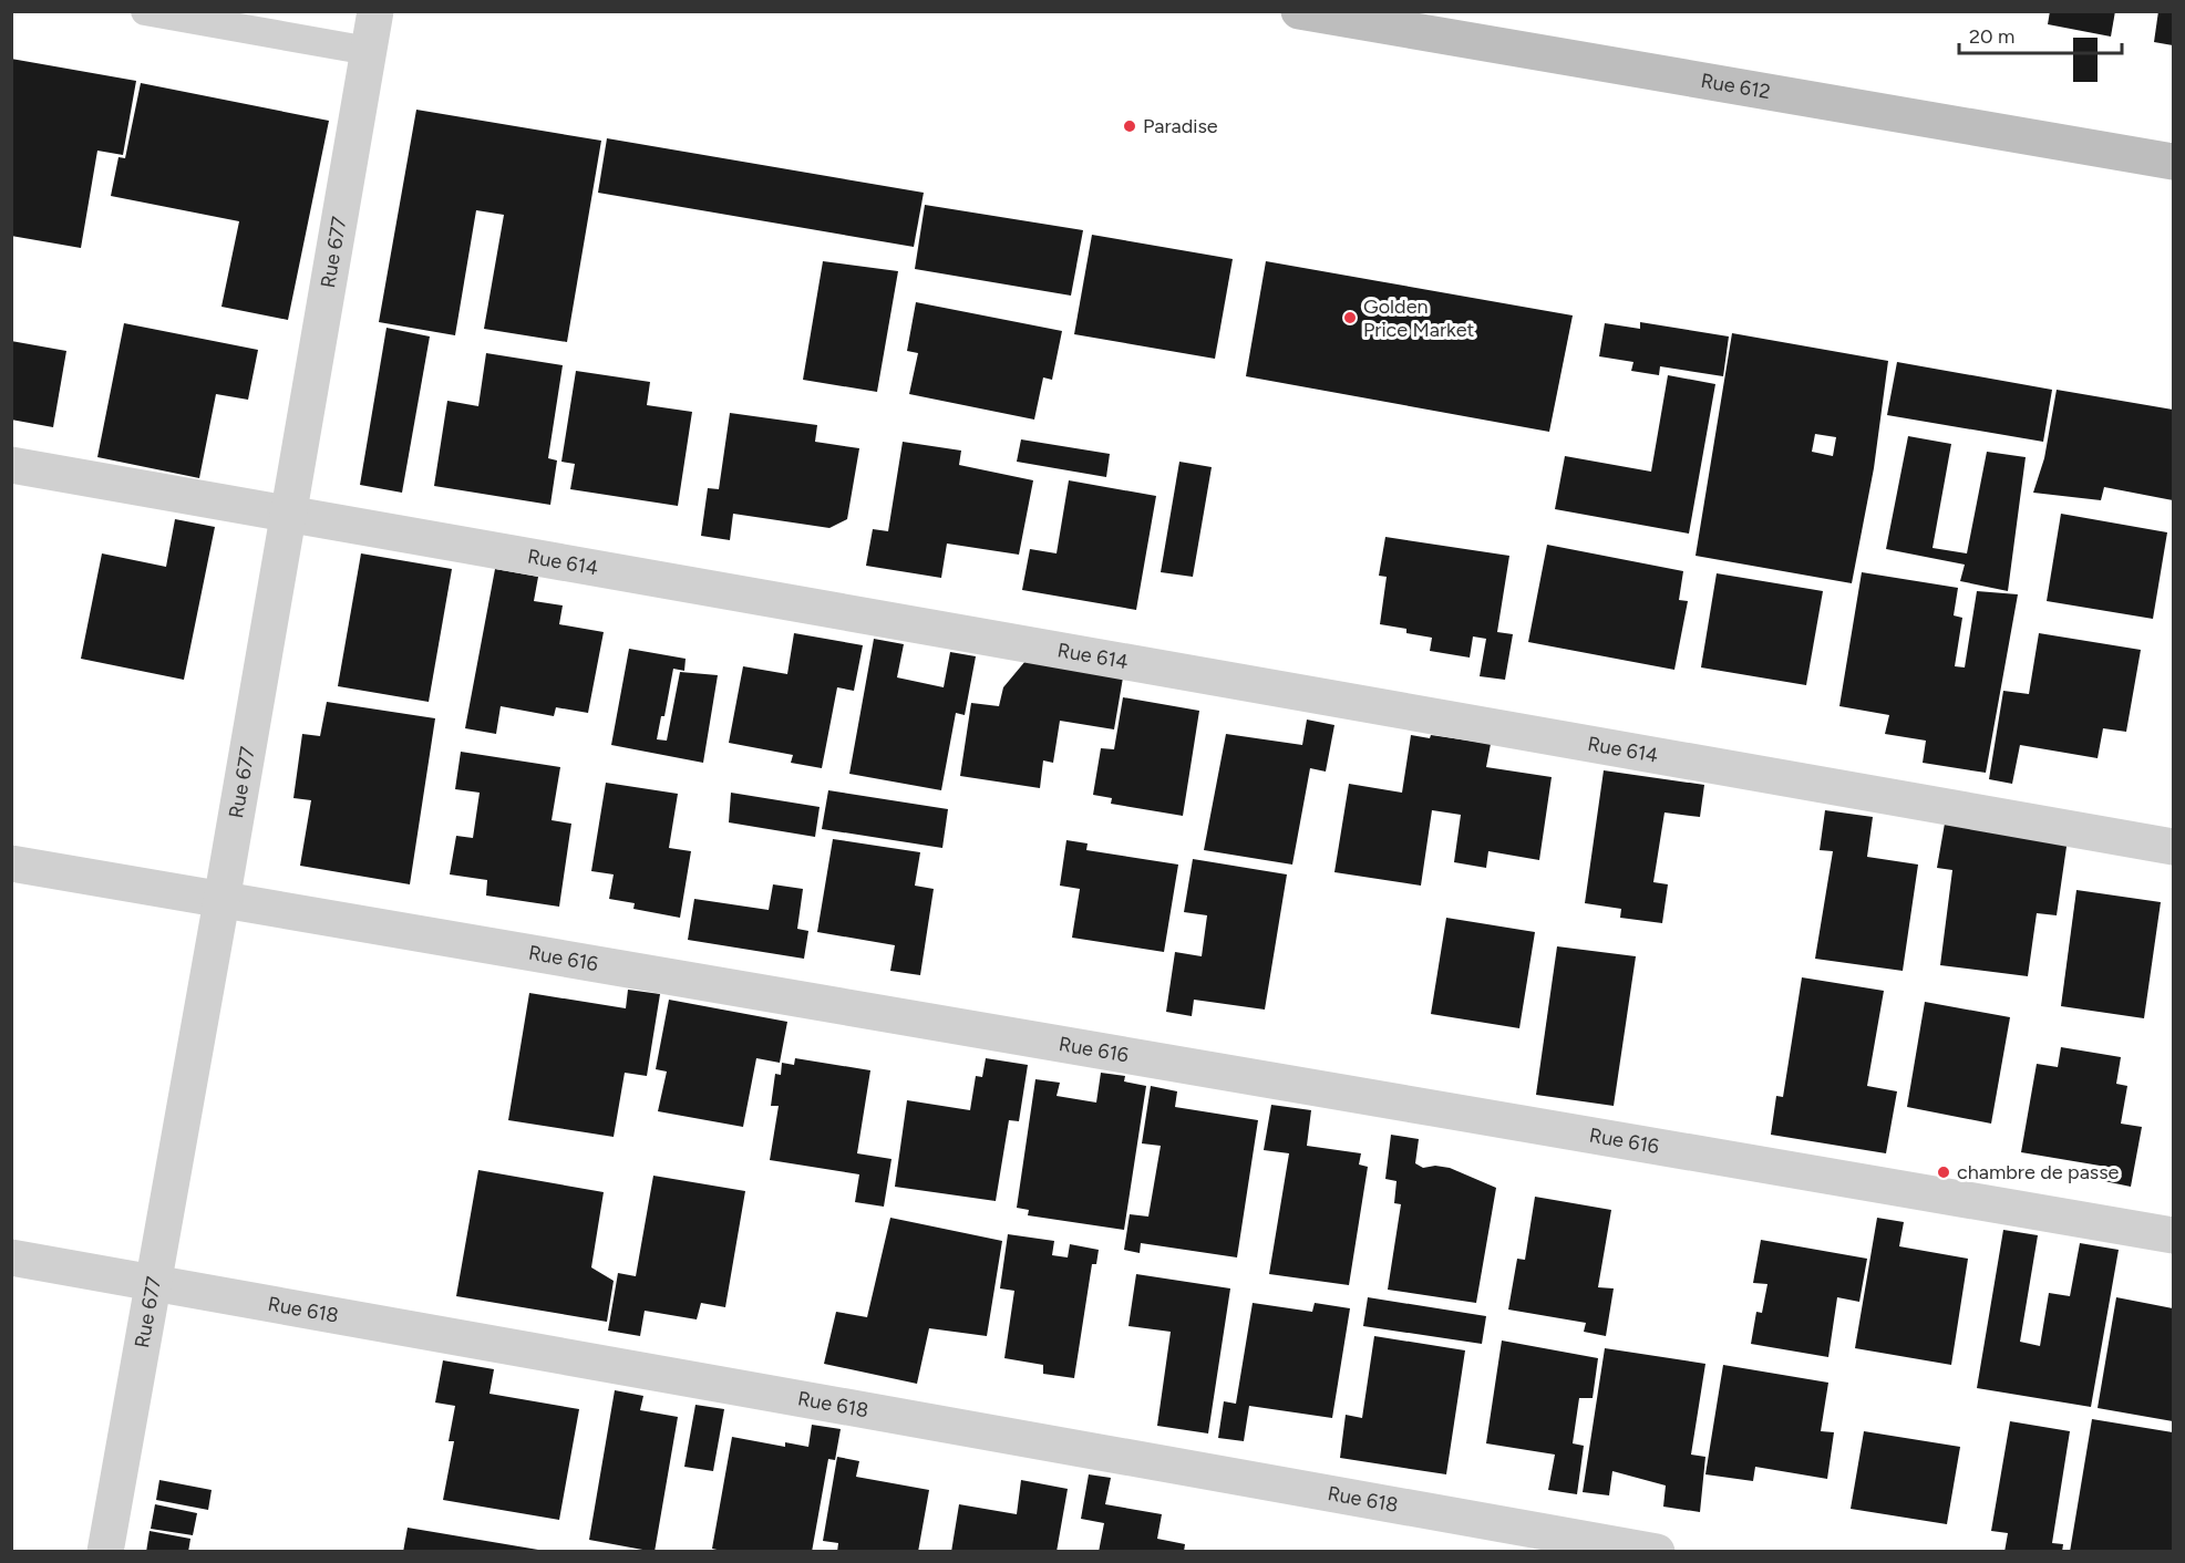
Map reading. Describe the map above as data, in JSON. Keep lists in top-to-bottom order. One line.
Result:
{"streets":{"street":["Rue 612","Rue 677","Rue 614","Rue 616","Rue 618"]},"crossings":[["Rue 677","Rue 614"],["Rue 677","Rue 616"],["Rue 677","Rue 618"]],"places":["Paradise","Golden Price Market","chambre de passe"],"scale_bar":"20 m"}
